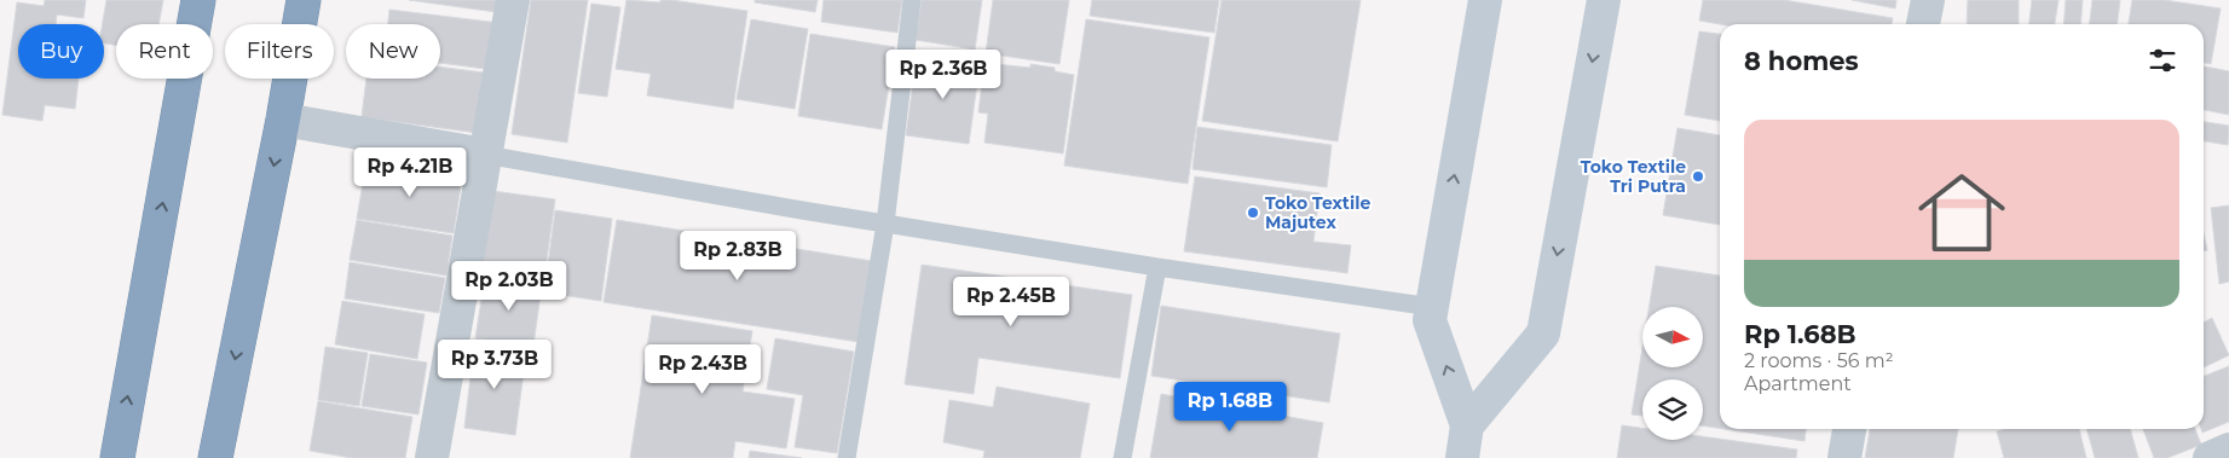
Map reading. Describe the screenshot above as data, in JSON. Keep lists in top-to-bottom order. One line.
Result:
{"places":["Toko Textile Tri Putra","Toko Textile Majutex"],"north":"right","page":{"chip":["Buy","Rent","Filters","New"],"heading":"8 homes","price":["Rp 2.36B","Rp 4.21B","Rp 2.83B","Rp 2.03B","Rp 2.45B","Rp 3.73B","Rp 2.43B","Rp 1.68B"],"list":[{"name":"Rp 1.68B","note":"2 rooms · 56 m² · Apartment"}]}}
